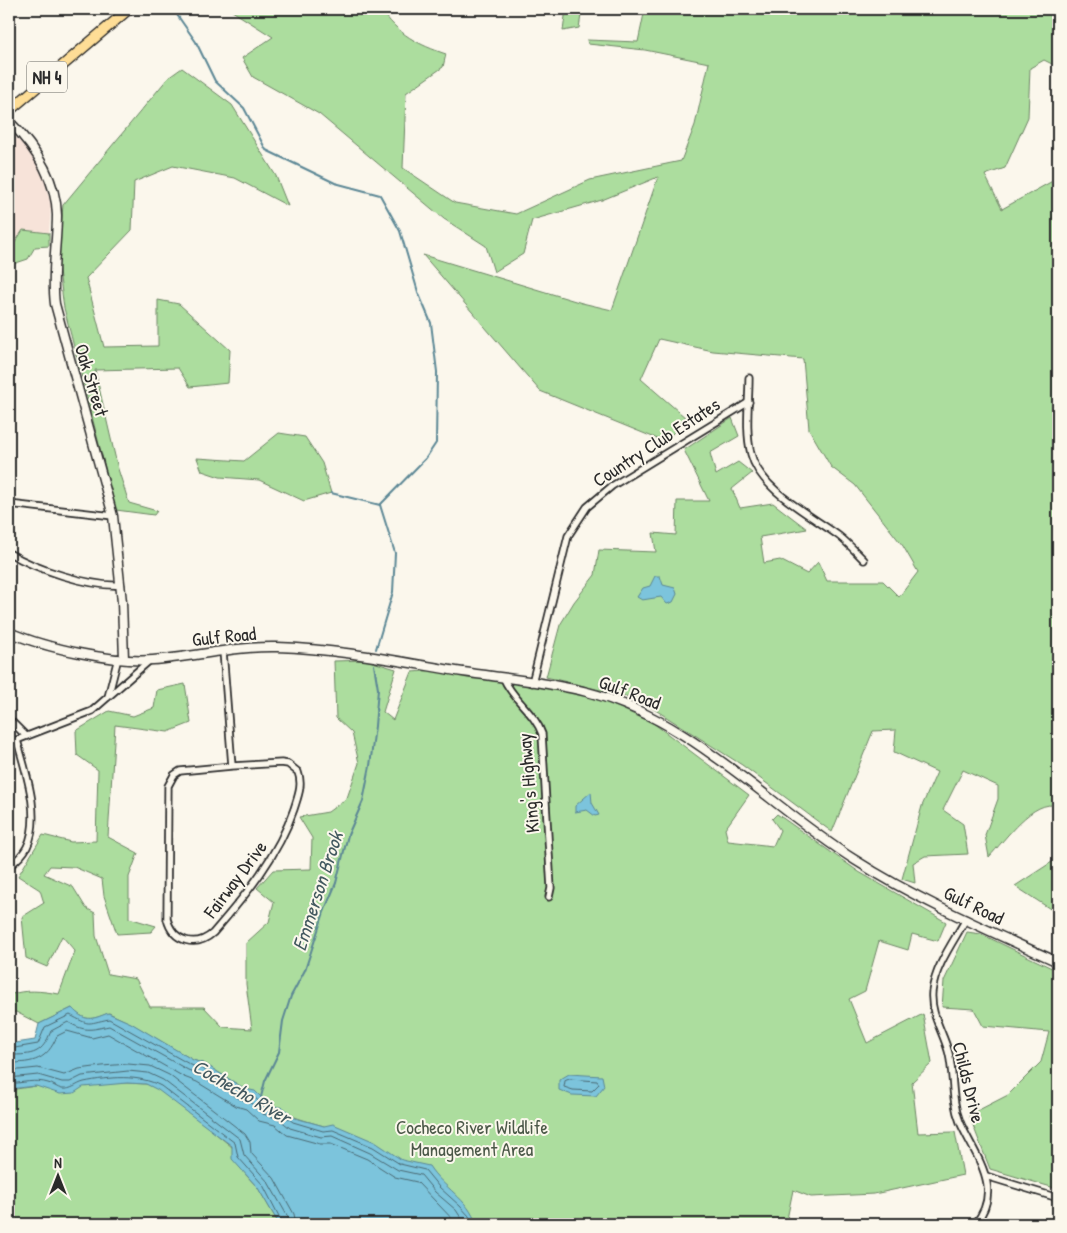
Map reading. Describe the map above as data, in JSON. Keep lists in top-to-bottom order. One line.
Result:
{"streets":{"main road":["NH 4"],"street":["Oak Street","Country Club Estates","Gulf Road","King's Highway","Fairway Drive","Childs Drive"]},"crossings":[["Oak Street","Gulf Road"],["Country Club Estates","Gulf Road"],["Gulf Road","King's Highway"],["Gulf Road","Childs Drive"]],"water":["Emmerson Brook","Cochecho River"],"parks":["Cocheco River Wildlife Management Area"],"north":"top"}
